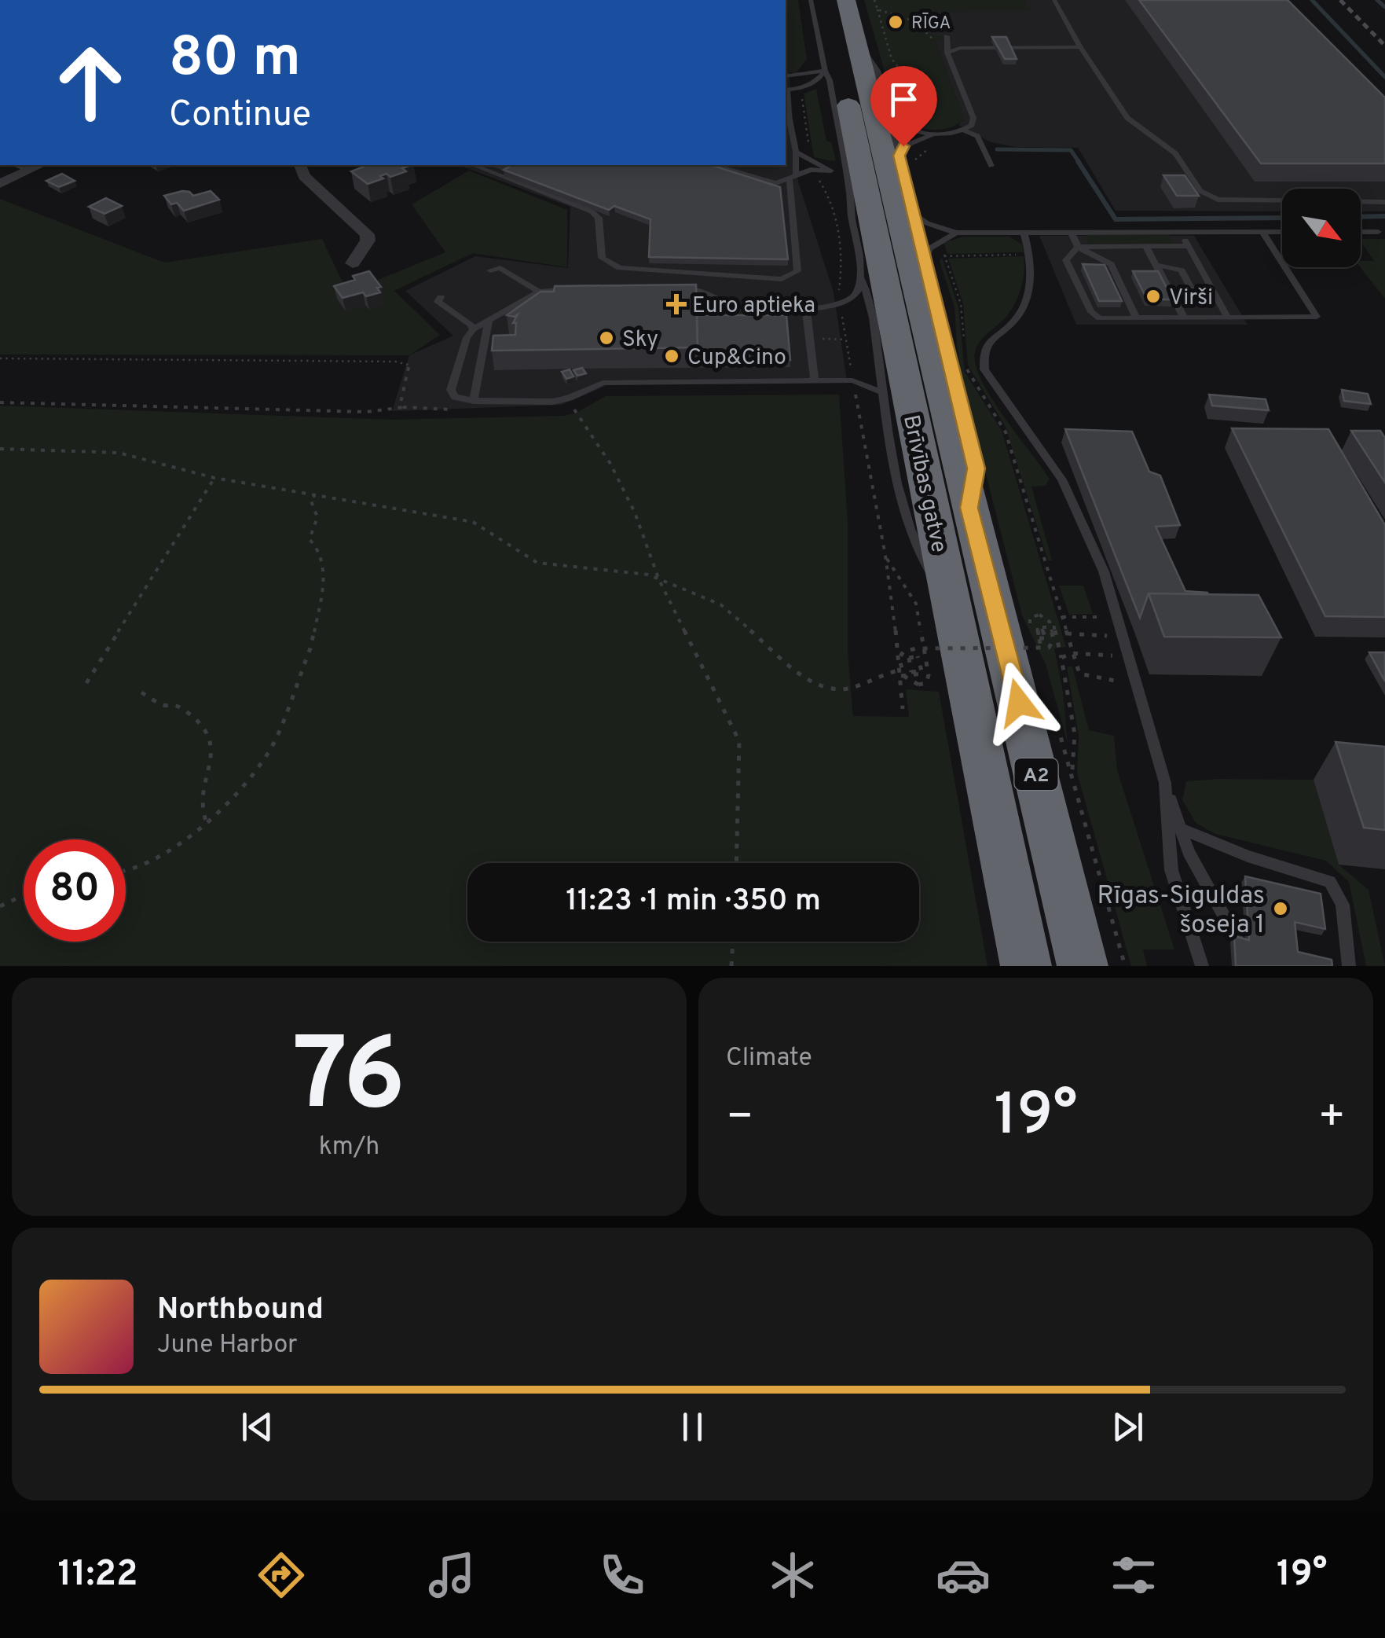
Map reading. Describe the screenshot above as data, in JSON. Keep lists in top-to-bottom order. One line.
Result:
{"streets":{"highway":["Brīvības gatve","A2"]},"places":{"other":["RĪGA","Virši","Sky","Cup&Cino","Rīgas-Siguldas šoseja 1"],"health":["Euro aptieka"]},"north":"bottom right","page":{"turn":["80 m","Continue"],"limit":"80","trip":"11:23 · 1 min · 350 m","tile":[["76","km/h"],"Climate"],"heat":["−","19°","+"],"song":["Northbound","June Harbor"],"tabs":["11:22","19°"]}}
